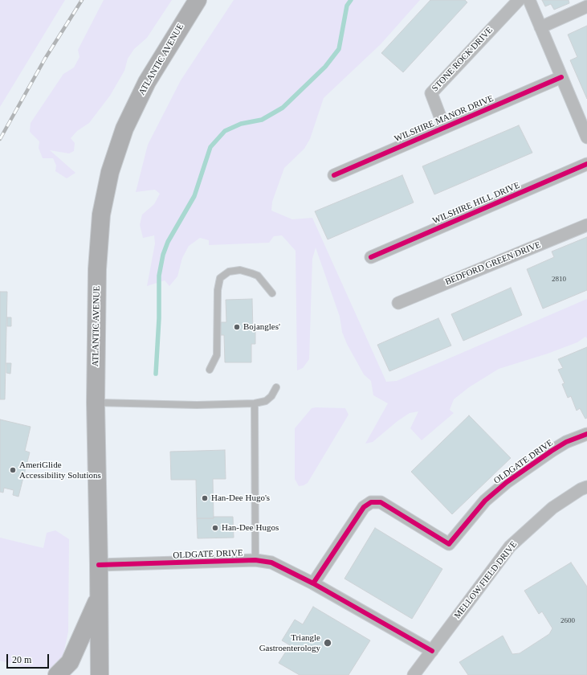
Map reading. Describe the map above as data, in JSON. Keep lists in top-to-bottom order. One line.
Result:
{"streets":{"main road":["ATLANTIC AVENUE"],"street":["STONE ROCK DRIVE","WILSHIRE MANOR DRIVE","WILSHIRE HILL DRIVE","BEDFORD GREEN DRIVE","OLDGATE DRIVE","MELLOW FIELD DRIVE"]},"crossings":[["ATLANTIC AVENUE","OLDGATE DRIVE"],["STONE ROCK DRIVE","WILSHIRE MANOR DRIVE"],["OLDGATE DRIVE","MELLOW FIELD DRIVE"]],"places":["Bojangles'","AmeriGlide Accessibility Solutions","Han-Dee Hugo's","Han-Dee Hugos","Triangle Gastroenterology"],"house_numbers":["2810","2600"],"scale_bar":"20 m"}
